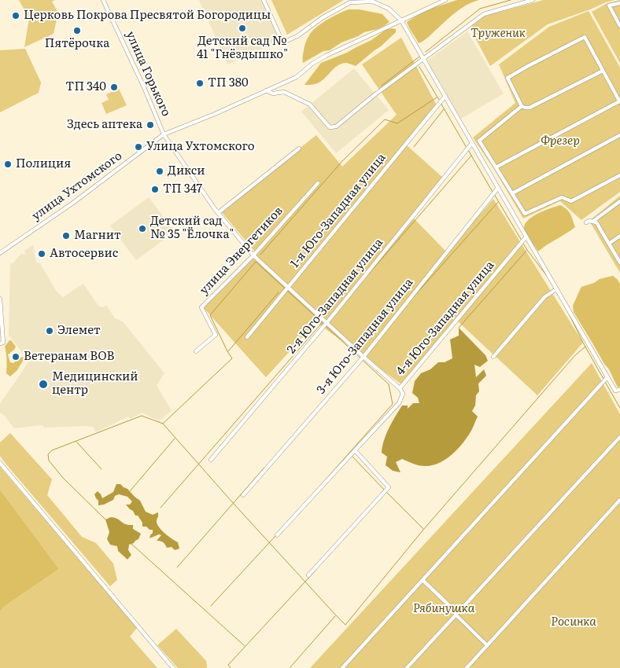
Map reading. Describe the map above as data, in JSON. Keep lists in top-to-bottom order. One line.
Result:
{"streets":{"street":["улица Горького","улица Ухтомского","1-я Юго-Западная улица","улица Энергетиков","2-я Юго-Западная улица","4-я Юго-Западная улица","3-я Юго-Западная улица"]},"crossings":[["улица Горького","улица Ухтомского"],["улица Горького","1-я Юго-Западная улица"],["улица Горького","улица Энергетиков"],["улица Горького","2-я Юго-Западная улица"],["улица Горького","4-я Юго-Западная улица"],["улица Горького","3-я Юго-Западная улица"]],"parks":["Труженик","Фрезер","Рябинушка","Росинка"],"places":["Церковь Покрова Пресвятой Богородицы","Детский сад № 41 \"Гнёздышко\"","Пятёрочка","ТП 380","ТП 340","Здесь аптека","Улица Ухтомского","Полиция","Дикси","ТП 347","Детский сад № 35 \"Ёлочка\"","Магнит","Автосервис","Элемет","Ветеранам ВОВ","Медицинский центр"]}
